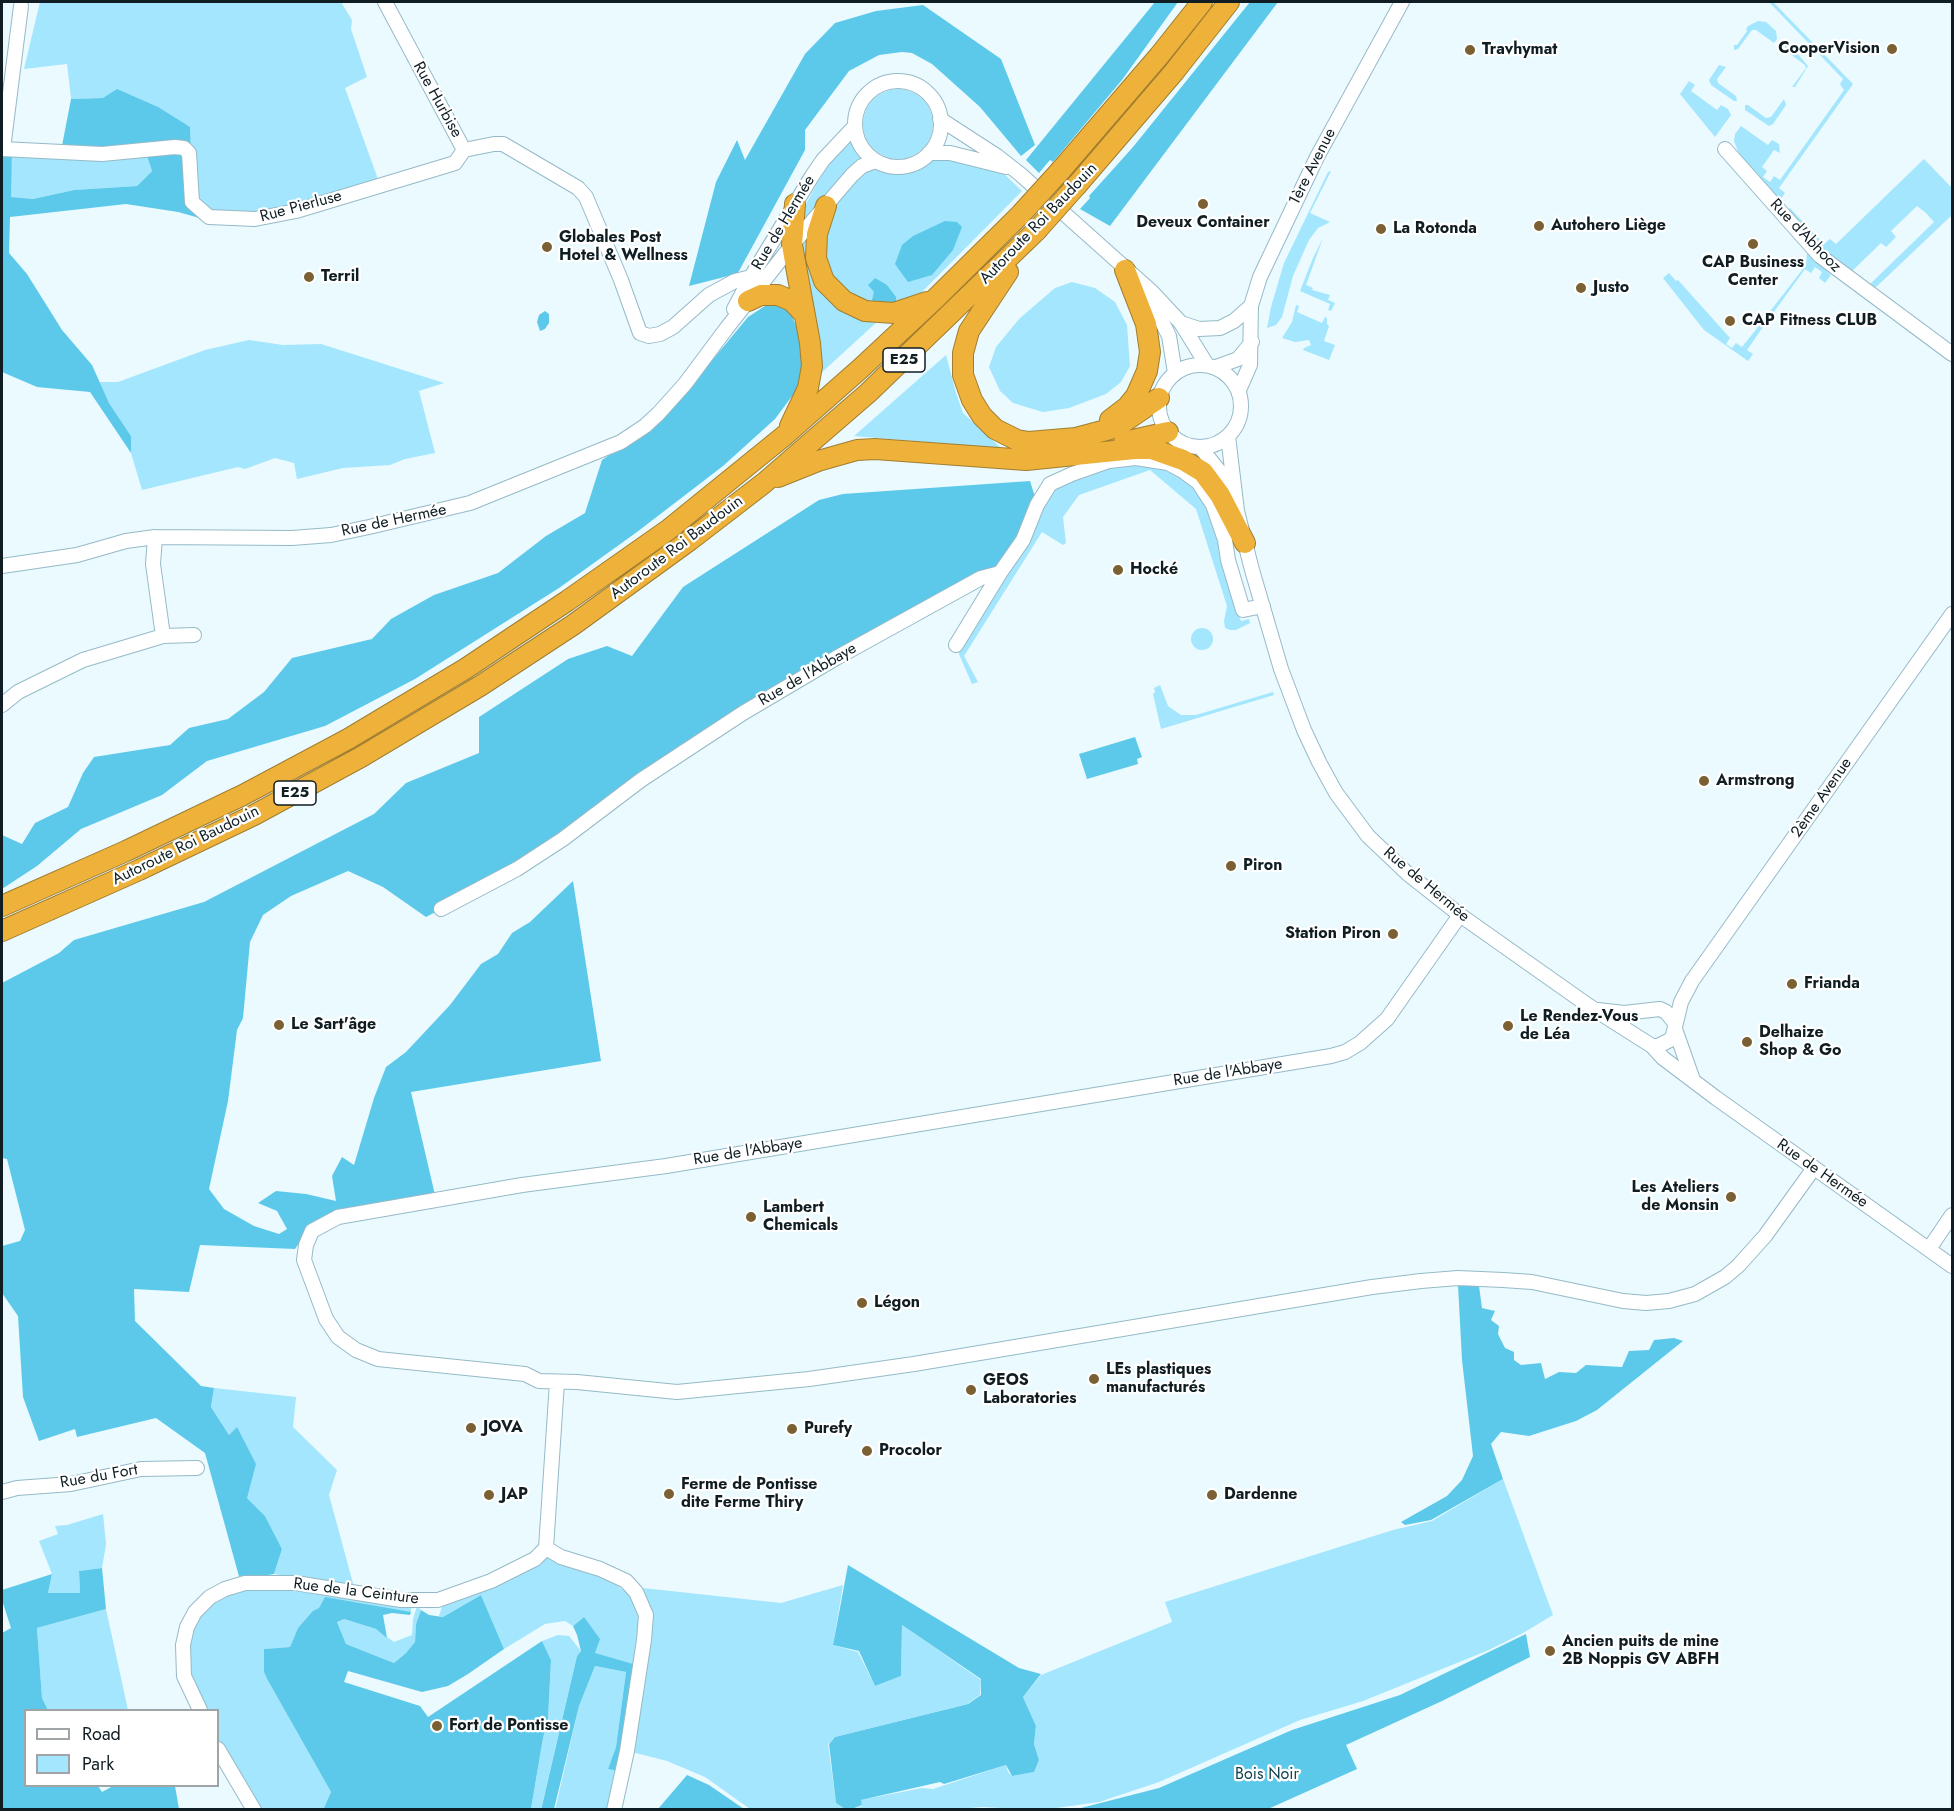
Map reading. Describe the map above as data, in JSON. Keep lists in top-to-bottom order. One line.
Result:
{"streets":{"highway":["Autoroute Roi Baudouin","E25"],"street":["Rue Hurbise","1ère Avenue","Rue Pierluse","Rue de Hermée","Rue d'Abhooz","Rue de l'Abbaye","2ème Avenue","Rue du Fort","Rue de la Ceinture"]},"crossings":[["Rue Hurbise","Rue Pierluse"],["Rue Hurbise","Rue de Hermée"],["1ère Avenue","Rue de Hermée"],["Rue de Hermée","Rue de l'Abbaye"],["Rue de Hermée","2ème Avenue"]],"parks":["Bois Noir"],"places":["CooperVision","Travhymat","Deveux Container","Autohero Liège","La Rotonda","CAP Business Center","Globales Post Hotel & Wellness","Terril","Justo","CAP Fitness CLUB","Hocké","Armstrong","Piron","Station Piron","Frianda","Le Sart'âge","Le Rendez-Vous de Léa","Delhaize Shop & Go","Les Ateliers de Monsin","Lambert Chemicals","Légon","LEs plastiques manufacturés","GEOS Laboratories","JOVA","Purefy","Procolor","Ferme de Pontisse dite Ferme Thiry","JAP","Dardenne","Ancien puits de mine 2B Noppis GV ABFH","Fort de Pontisse"],"legend":["Road","Park"]}
